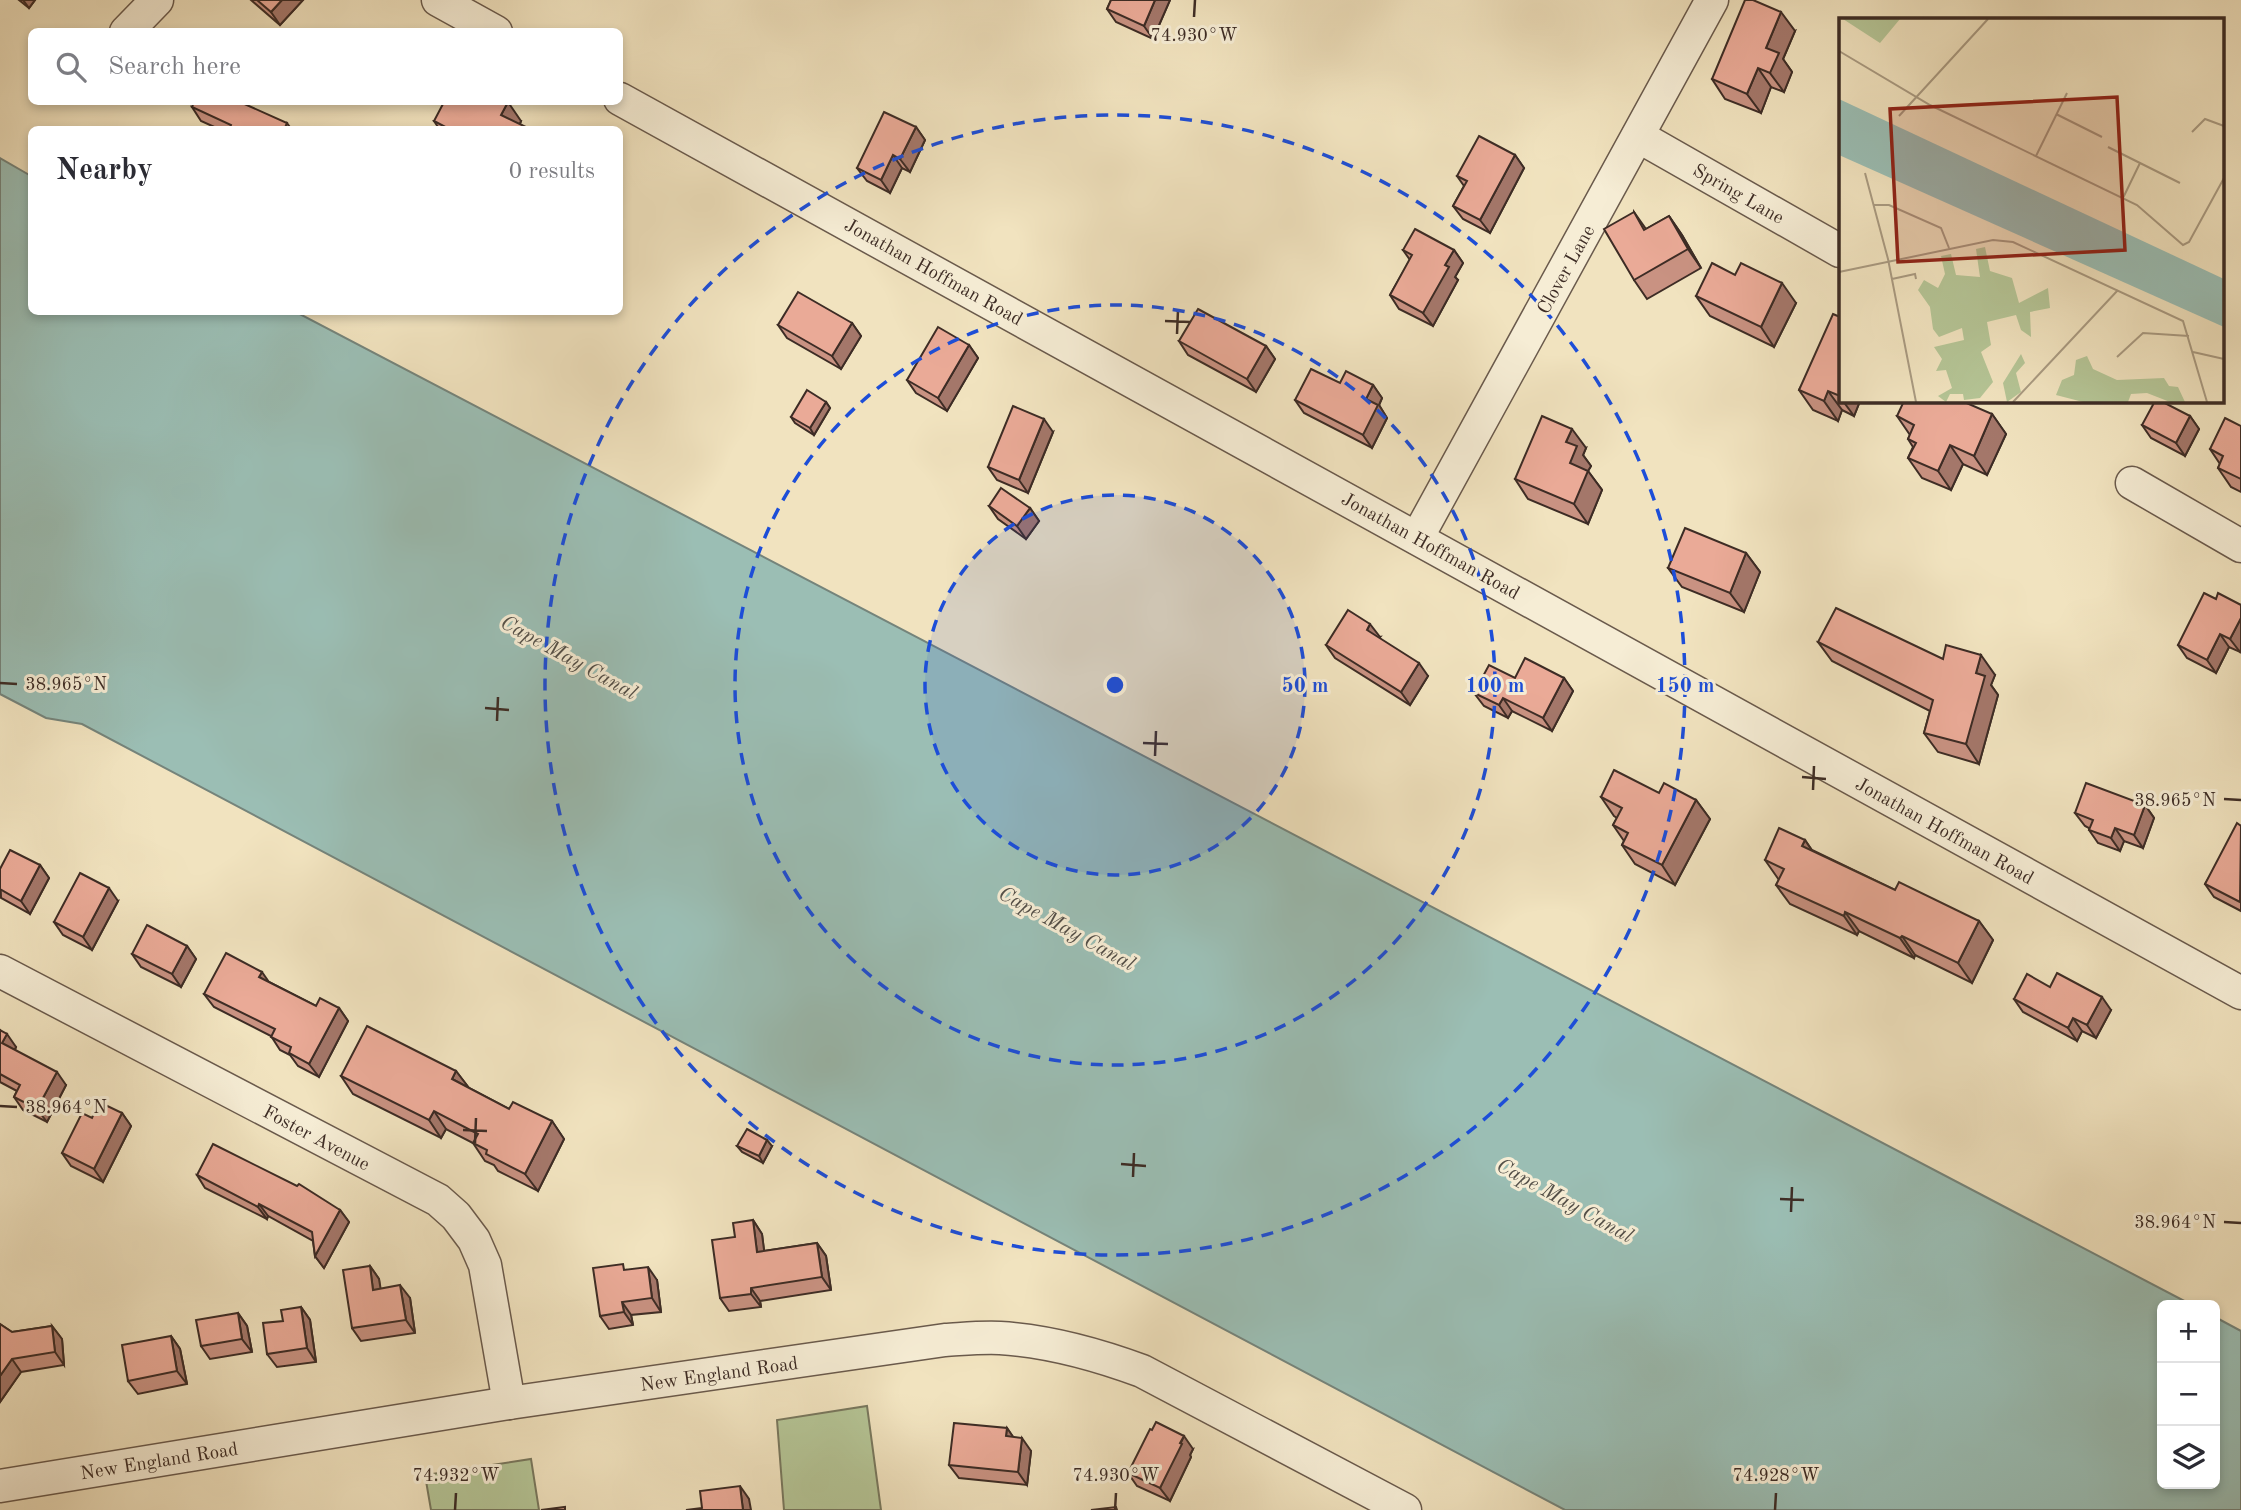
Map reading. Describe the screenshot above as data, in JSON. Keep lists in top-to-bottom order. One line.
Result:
{"streets":{"street":["Spring Lane","Clover Lane","Jonathan Hoffman Road","Foster Avenue","New England Road"]},"crossings":[["Spring Lane","Clover Lane"],["Clover Lane","Jonathan Hoffman Road"],["Foster Avenue","New England Road"]],"water":["Cape May Canal"],"page":{"search":"Search here","heading":["Nearby","0 results"],"map_buttons":["+","−"]},"coordinates":["74.930°W","38.965°N","38.964°N","74.932°W","74.928°W"],"rings":["50 m","100 m","150 m"]}
